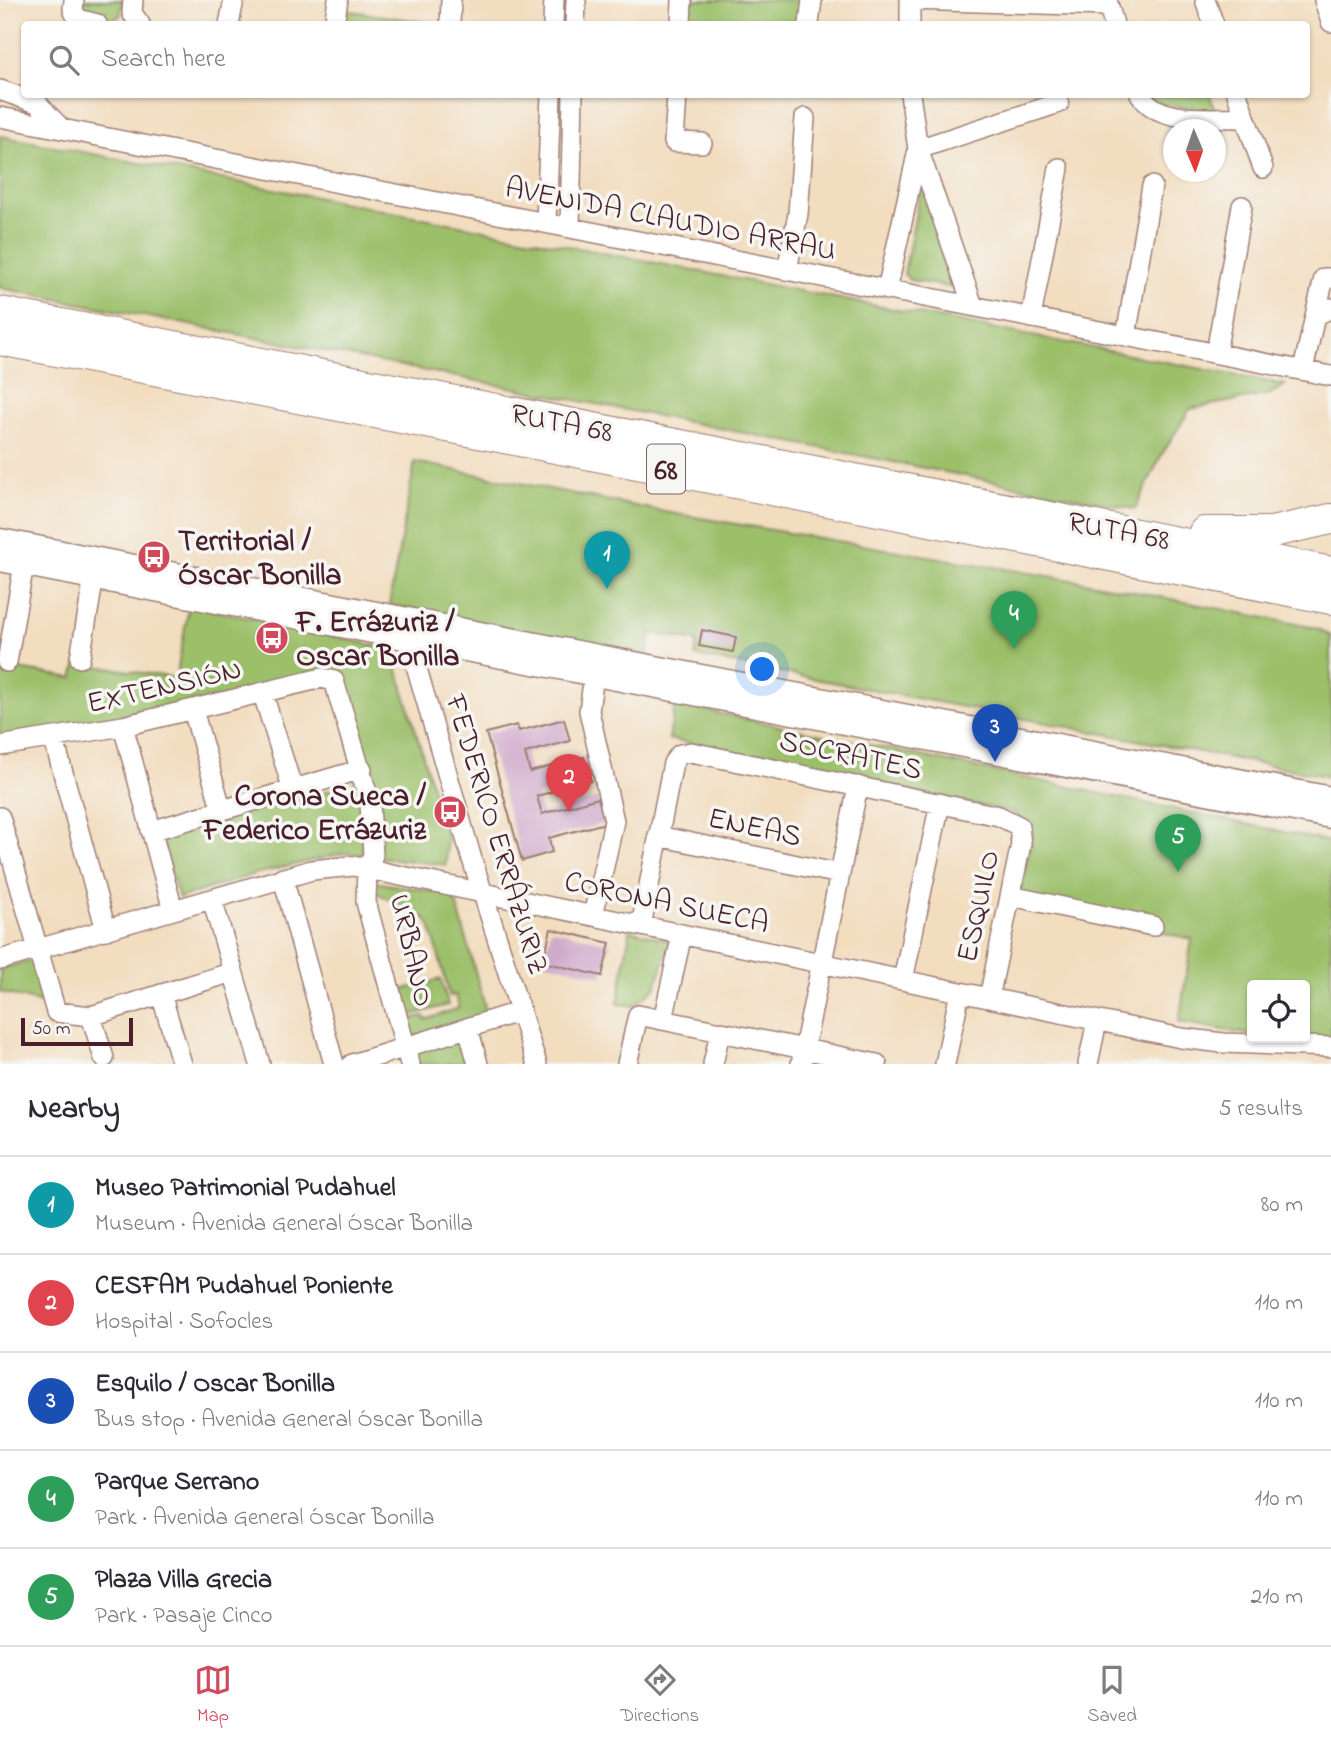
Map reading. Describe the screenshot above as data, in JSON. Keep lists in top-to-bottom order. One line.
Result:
{"streets":{"highway":["RUTA 68","68"],"street":["AVENIDA CLAUDIO ARRAU","EXTENSIÓN","SOCRATES","ENEAS","FEDERICO ERRÁZURIZ","CORONA SUECA","ESQUILO","URBANO"]},"crossings":[["EXTENSIÓN","URBANO"],["SOCRATES","ENEAS"],["SOCRATES","ESQUILO"],["FEDERICO ERRÁZURIZ","CORONA SUECA"],["CORONA SUECA","ESQUILO"],["CORONA SUECA","URBANO"]],"places":{"bus stop":["Territorial / Óscar Bonilla","F. Errázuriz / Oscar Bonilla","Corona Sueca / Federico Errázuriz"]},"scale_bar":"50 m","north":"bottom","page":{"search":"Search here","pins":["1","4","3","2","5"],"scale":"50 m","heading":["Nearby","5 results"],"list":[{"mark":"1","name":"Museo Patrimonial Pudahuel","note":"Museum · Avenida General Óscar Bonilla","value":"80 m"},{"mark":"2","name":"CESFAM Pudahuel Poniente","note":"Hospital · Sofocles","value":"110 m"},{"mark":"3","name":"Esquilo / Oscar Bonilla","note":"Bus stop · Avenida General Óscar Bonilla","value":"110 m"},{"mark":"4","name":"Parque Serrano","note":"Park · Avenida General Óscar Bonilla","value":"110 m"},{"mark":"5","name":"Plaza Villa Grecia","note":"Park · Pasaje Cinco","value":"210 m"}],"nav":["Map","Directions","Saved"]}}
